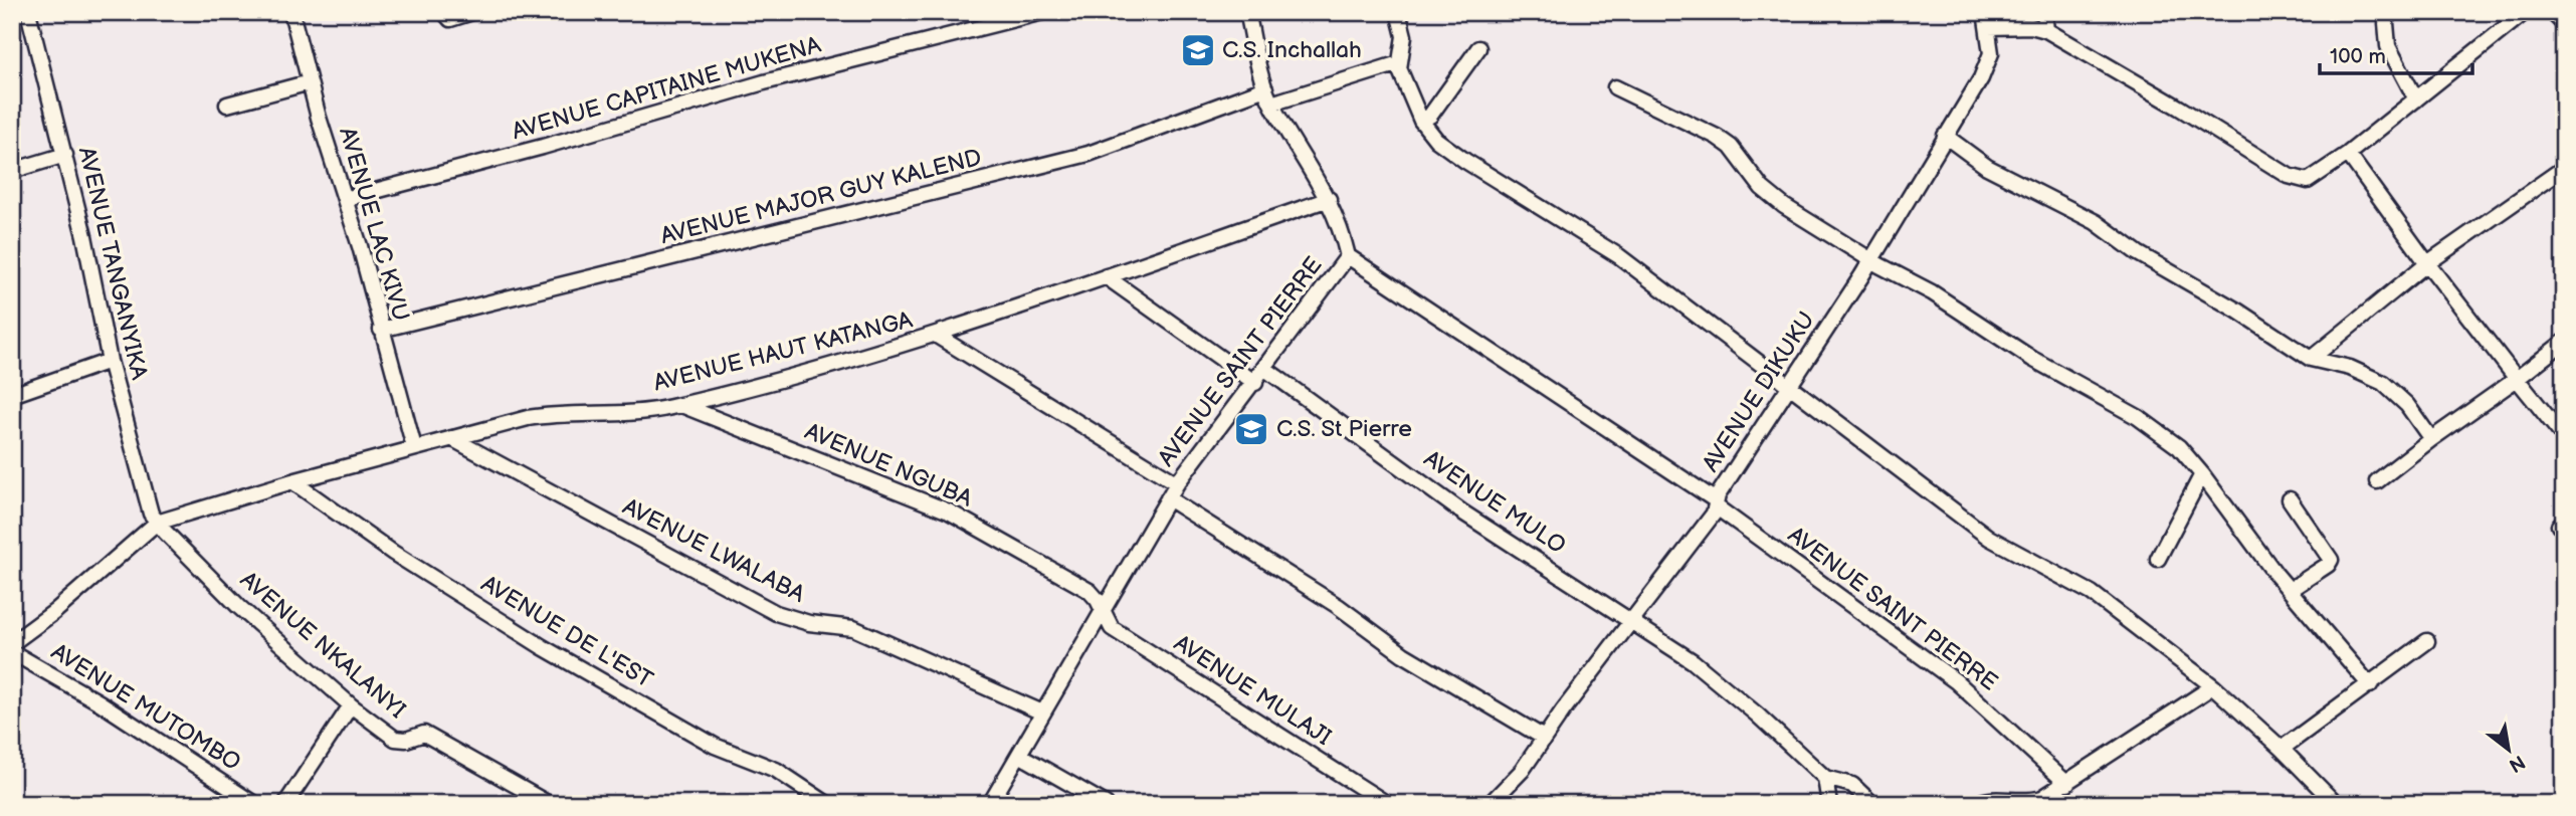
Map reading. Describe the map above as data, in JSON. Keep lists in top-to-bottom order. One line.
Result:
{"streets":{"street":["AVENUE CAPITAINE MUKENA","AVENUE MAJOR GUY KALEND","AVENUE LAC KIVU","AVENUE TANGANYIKA","AVENUE HAUT KATANGA","AVENUE SAINT PIERRE","AVENUE DIKUKU","AVENUE NGUBA","AVENUE MULO","AVENUE LWALABA","AVENUE DE L'EST","AVENUE NKALANYI","AVENUE MULAJI","AVENUE MUTOMBO"]},"crossings":[["AVENUE CAPITAINE MUKENA","AVENUE LAC KIVU"],["AVENUE MAJOR GUY KALEND","AVENUE LAC KIVU"],["AVENUE LAC KIVU","AVENUE HAUT KATANGA"],["AVENUE TANGANYIKA","AVENUE HAUT KATANGA"],["AVENUE TANGANYIKA","AVENUE NKALANYI"],["AVENUE HAUT KATANGA","AVENUE NGUBA"],["AVENUE HAUT KATANGA","AVENUE LWALABA"],["AVENUE HAUT KATANGA","AVENUE DE L'EST"],["AVENUE HAUT KATANGA","AVENUE NKALANYI"],["AVENUE SAINT PIERRE","AVENUE DIKUKU"],["AVENUE SAINT PIERRE","AVENUE NGUBA"],["AVENUE SAINT PIERRE","AVENUE MULO"],["AVENUE SAINT PIERRE","AVENUE LWALABA"],["AVENUE SAINT PIERRE","AVENUE MULAJI"],["AVENUE DIKUKU","AVENUE MULO"],["AVENUE NGUBA","AVENUE MULAJI"]],"places":{"school or university":["C.S. Inchallah","C.S. St Pierre"]},"scale_bar":"100 m","north":"bottom right"}
